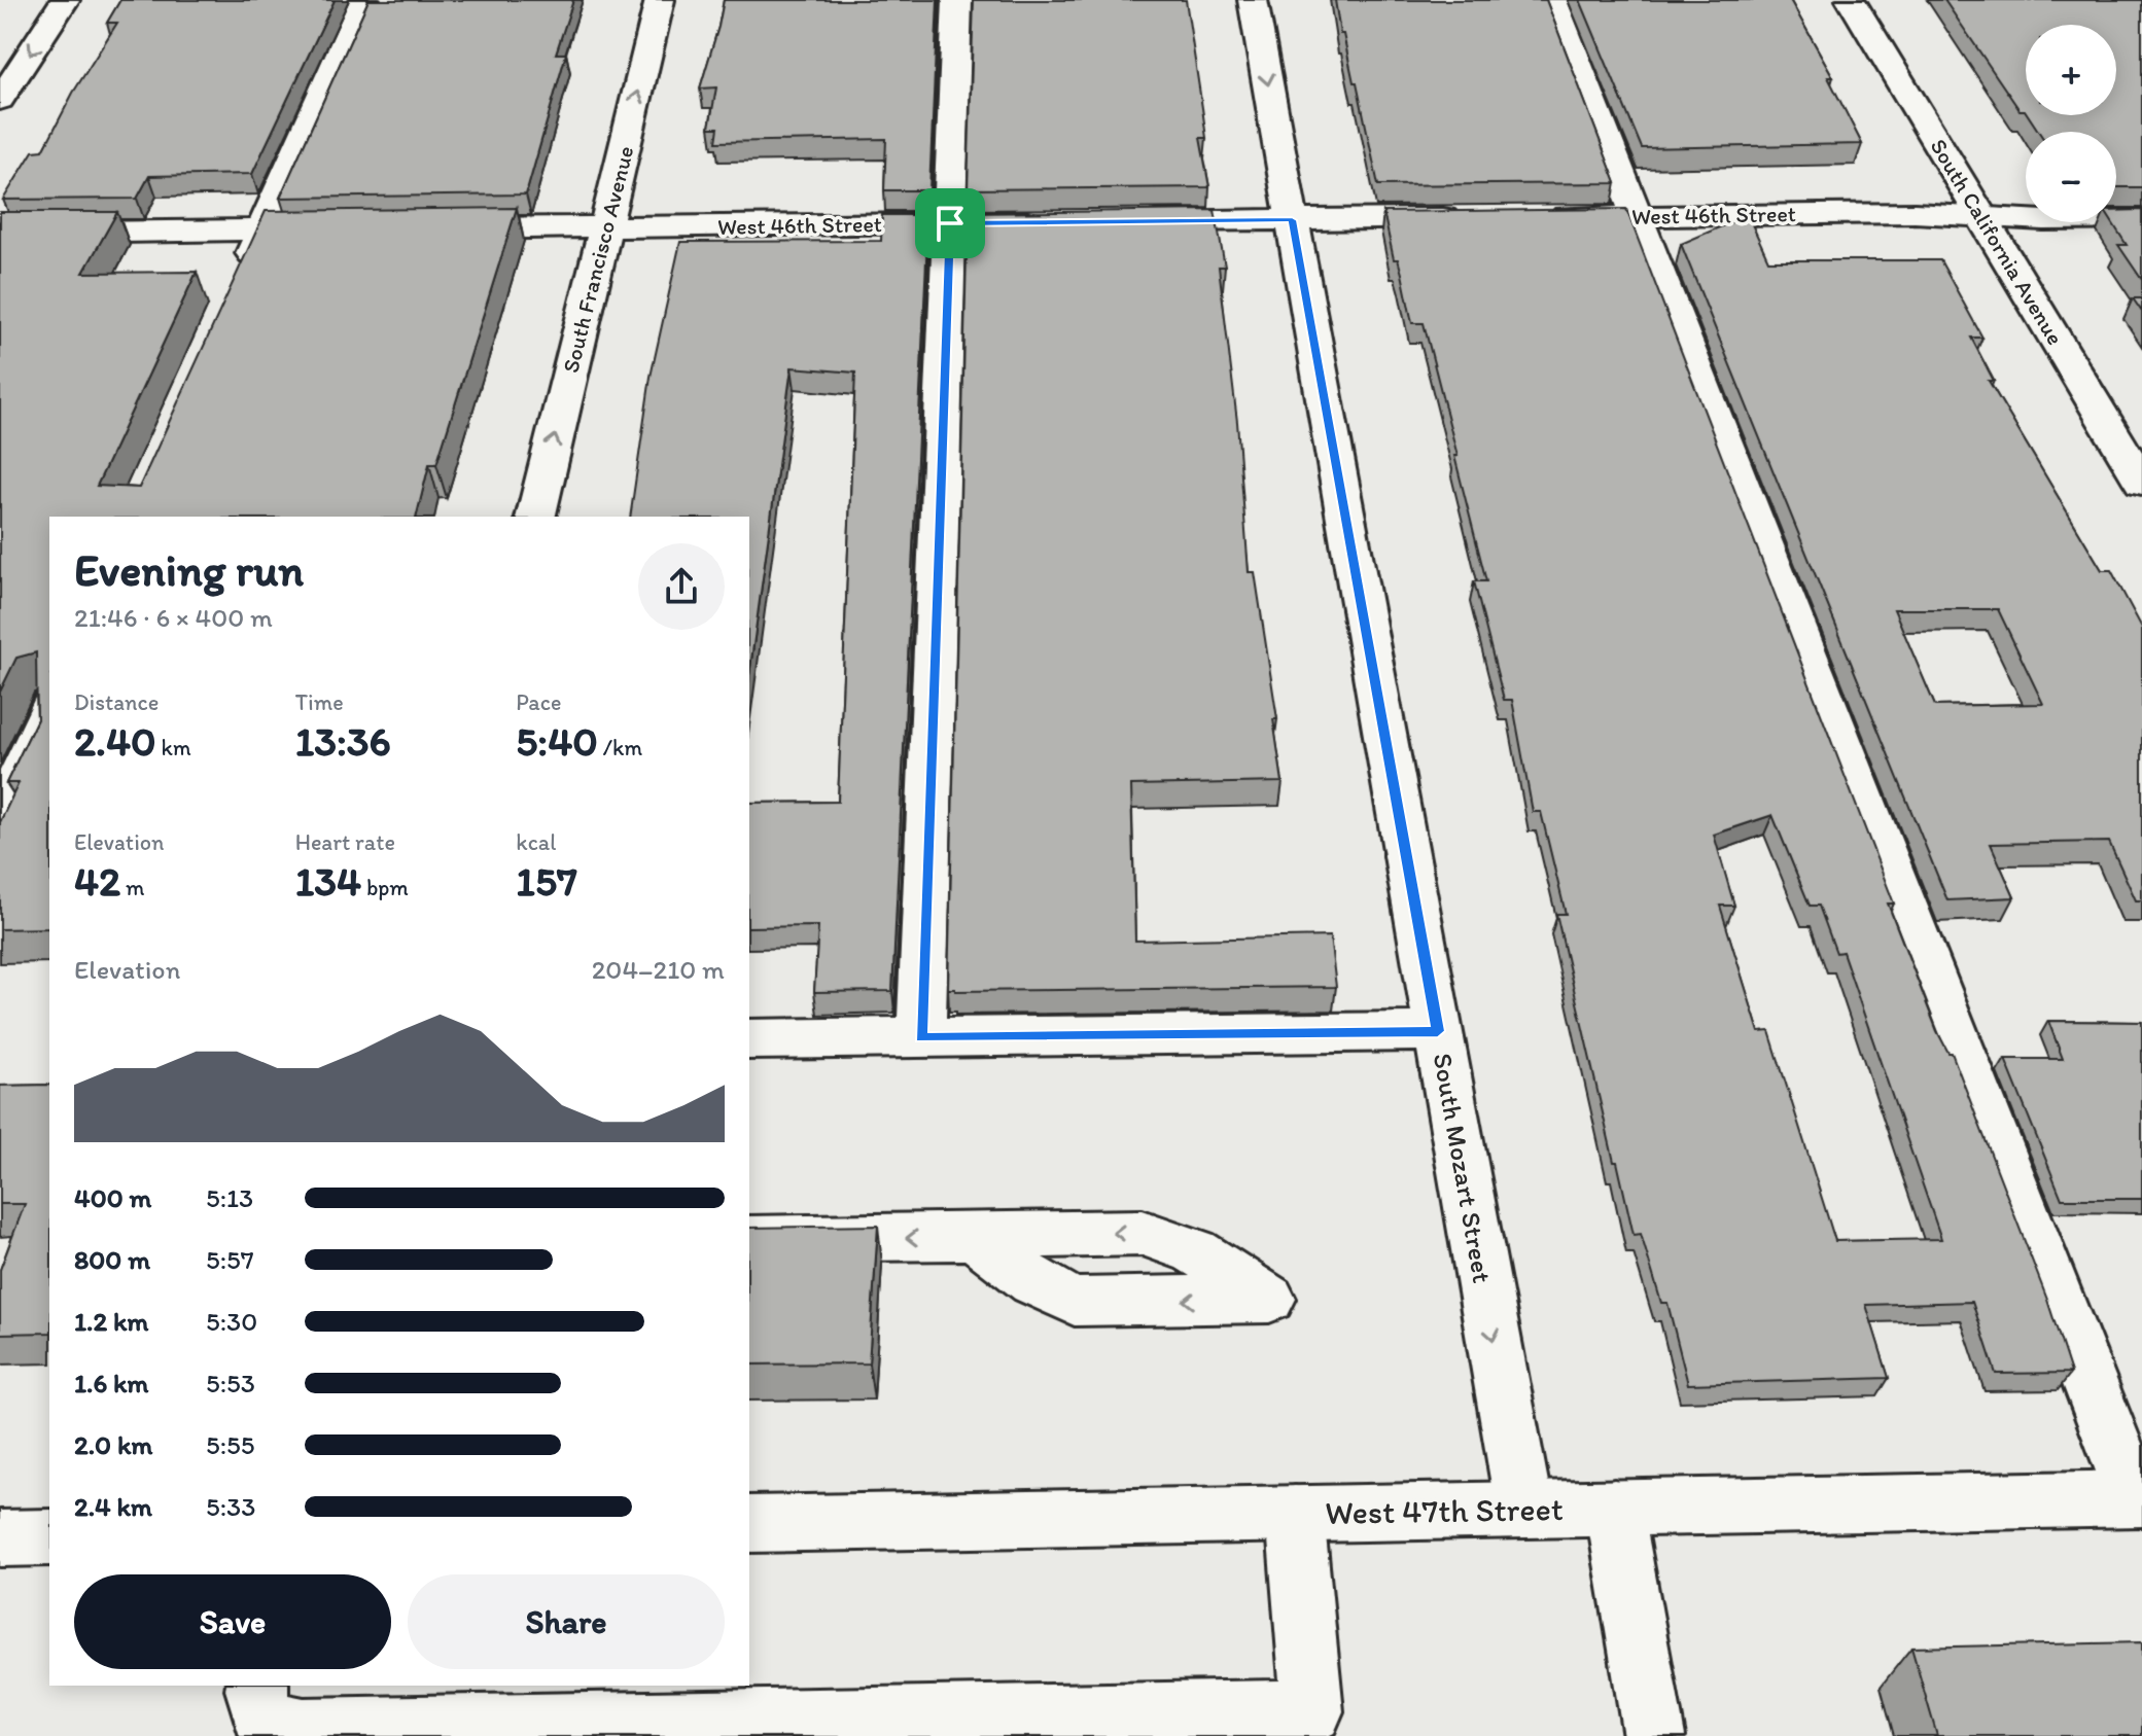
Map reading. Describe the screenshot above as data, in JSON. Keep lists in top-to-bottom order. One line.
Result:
{"streets":{"street":["West 46th Street","South California Avenue","South Francisco Avenue","South Mozart Street","West 47th Street"]},"crossings":[["West 46th Street","South California Avenue"],["West 46th Street","South Francisco Avenue"],["South Mozart Street","West 47th Street"]],"page":{"map_buttons":["+","−"],"heading":["Evening run","21:46 · 6 × 400 m"],"stats":[["Distance","2.40 km"],["Time","13:36"],["Pace","5:40 /km"],["Elevation","42 m"],["Heart rate","134 bpm"],["kcal","157"]],"chart":["Elevation","204–210 m"],"list":[{"name":"400 m","note":"5:13"},{"name":"800 m","note":"5:57"},{"name":"1.2 km","note":"5:30"},{"name":"1.6 km","note":"5:53"},{"name":"2.0 km","note":"5:55"},{"name":"2.4 km","note":"5:33"}],"buttons":["Save","Share"]}}
